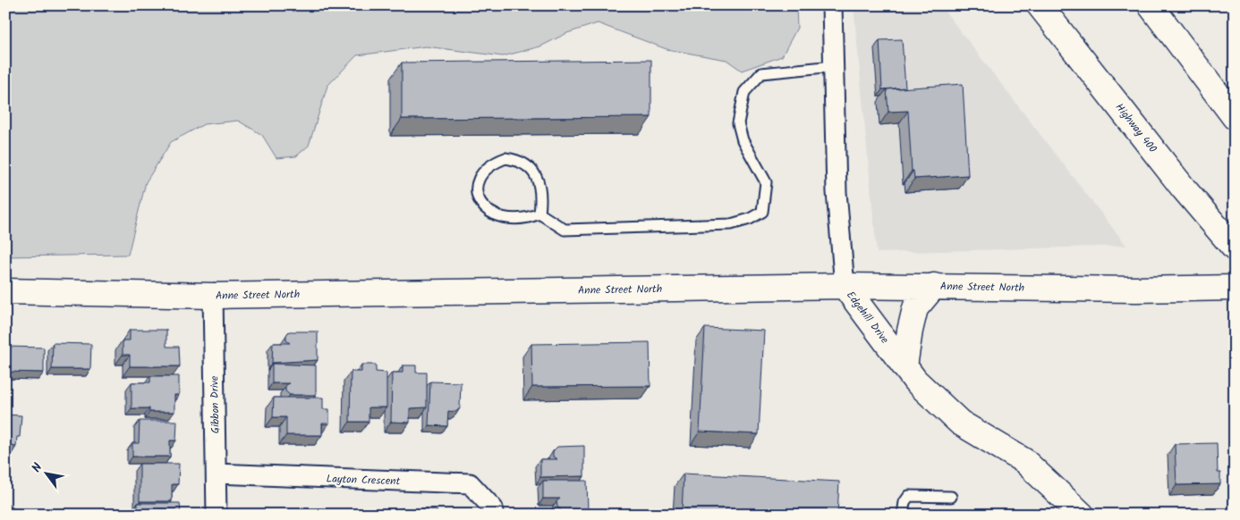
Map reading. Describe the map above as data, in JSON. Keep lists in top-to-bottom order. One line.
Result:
{"streets":{"main road":["Highway 400","Anne Street North","Edgehill Drive"],"street":["Gibbon Drive","Layton Crescent"]},"crossings":[["Anne Street North","Edgehill Drive"],["Anne Street North","Gibbon Drive"],["Gibbon Drive","Layton Crescent"]],"north":"top left"}
